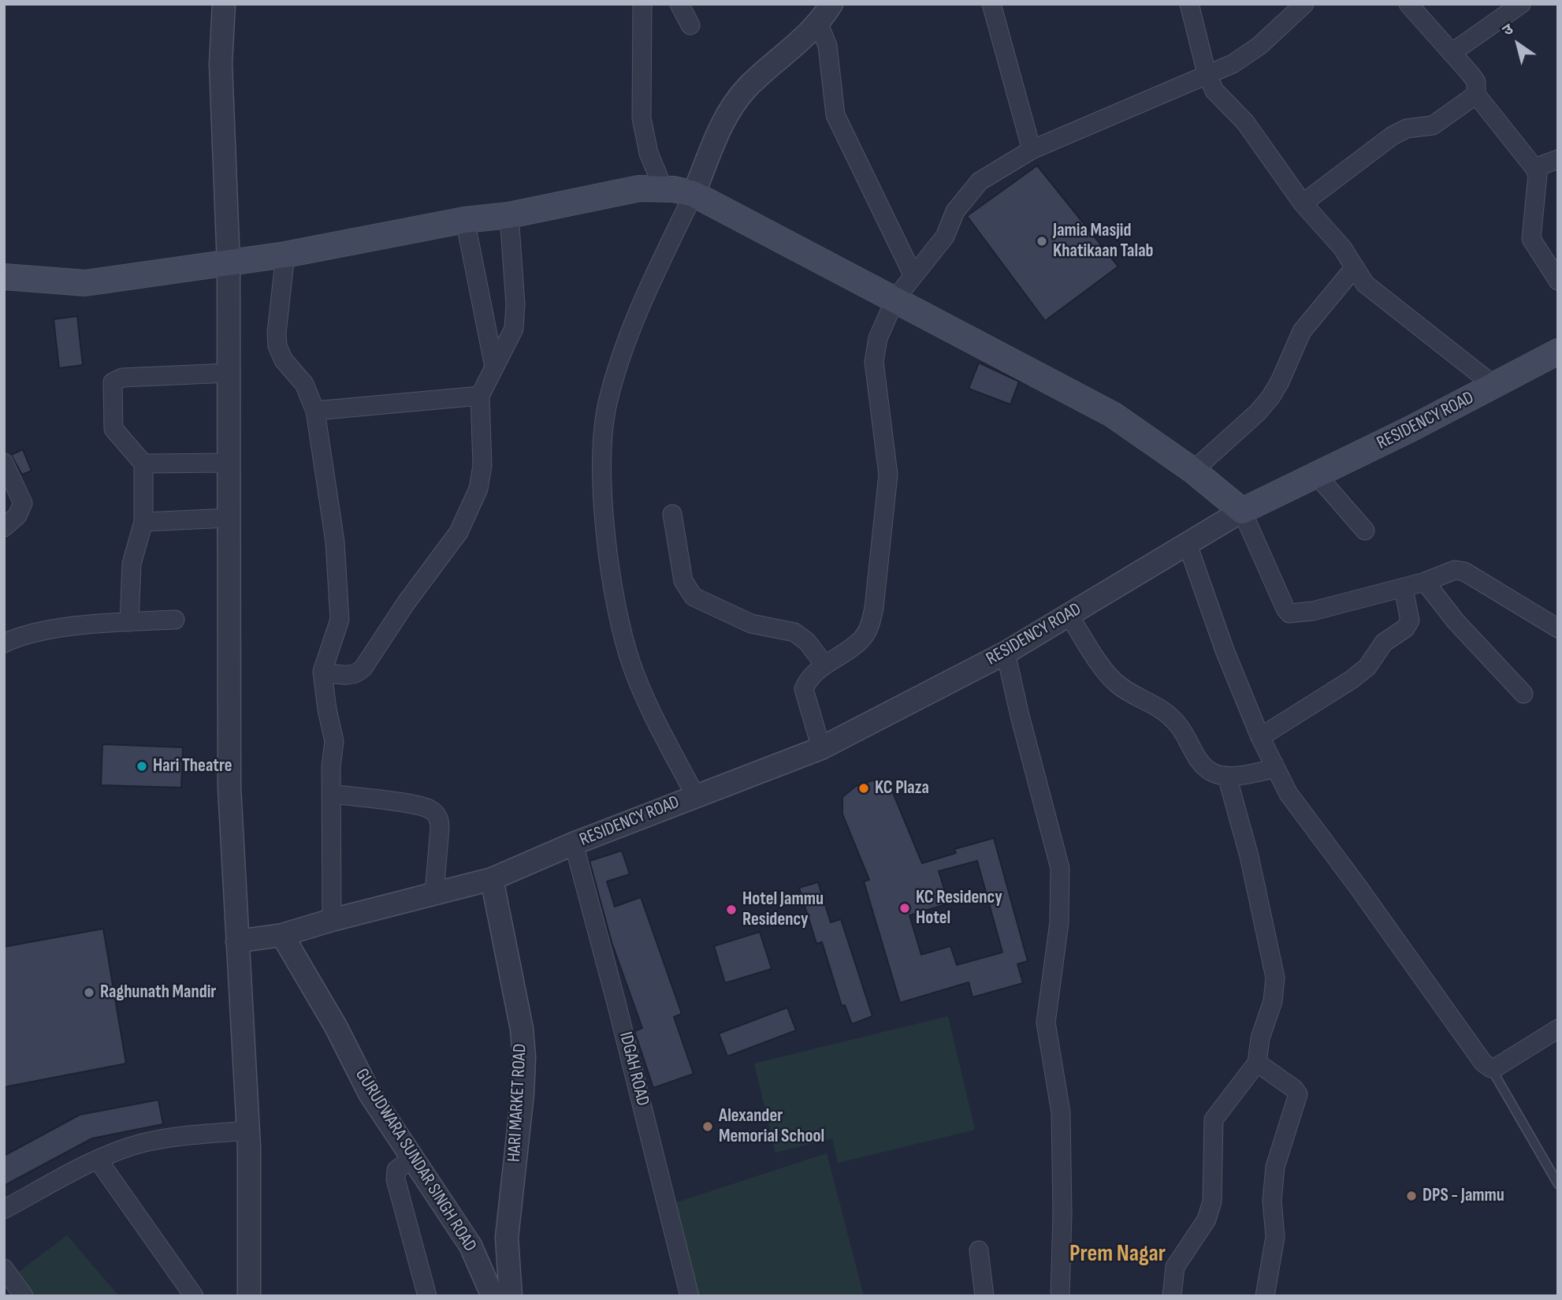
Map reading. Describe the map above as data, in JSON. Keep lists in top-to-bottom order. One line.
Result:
{"streets":{"main road":["RESIDENCY ROAD"],"street":["IDGAH ROAD","HARI MARKET ROAD","GURUDWARA SUNDAR SINGH ROAD"]},"crossings":[["RESIDENCY ROAD","IDGAH ROAD"],["RESIDENCY ROAD","HARI MARKET ROAD"],["RESIDENCY ROAD","GURUDWARA SUNDAR SINGH ROAD"]],"districts":["Prem Nagar"],"places":["Jamia Masjid Khatikaan Talab","Hari Theatre","KC Plaza","KC Residency Hotel","Hotel Jammu Residency","Raghunath Mandir","Alexander Memorial School","DPS - Jammu"],"north":"top left"}
